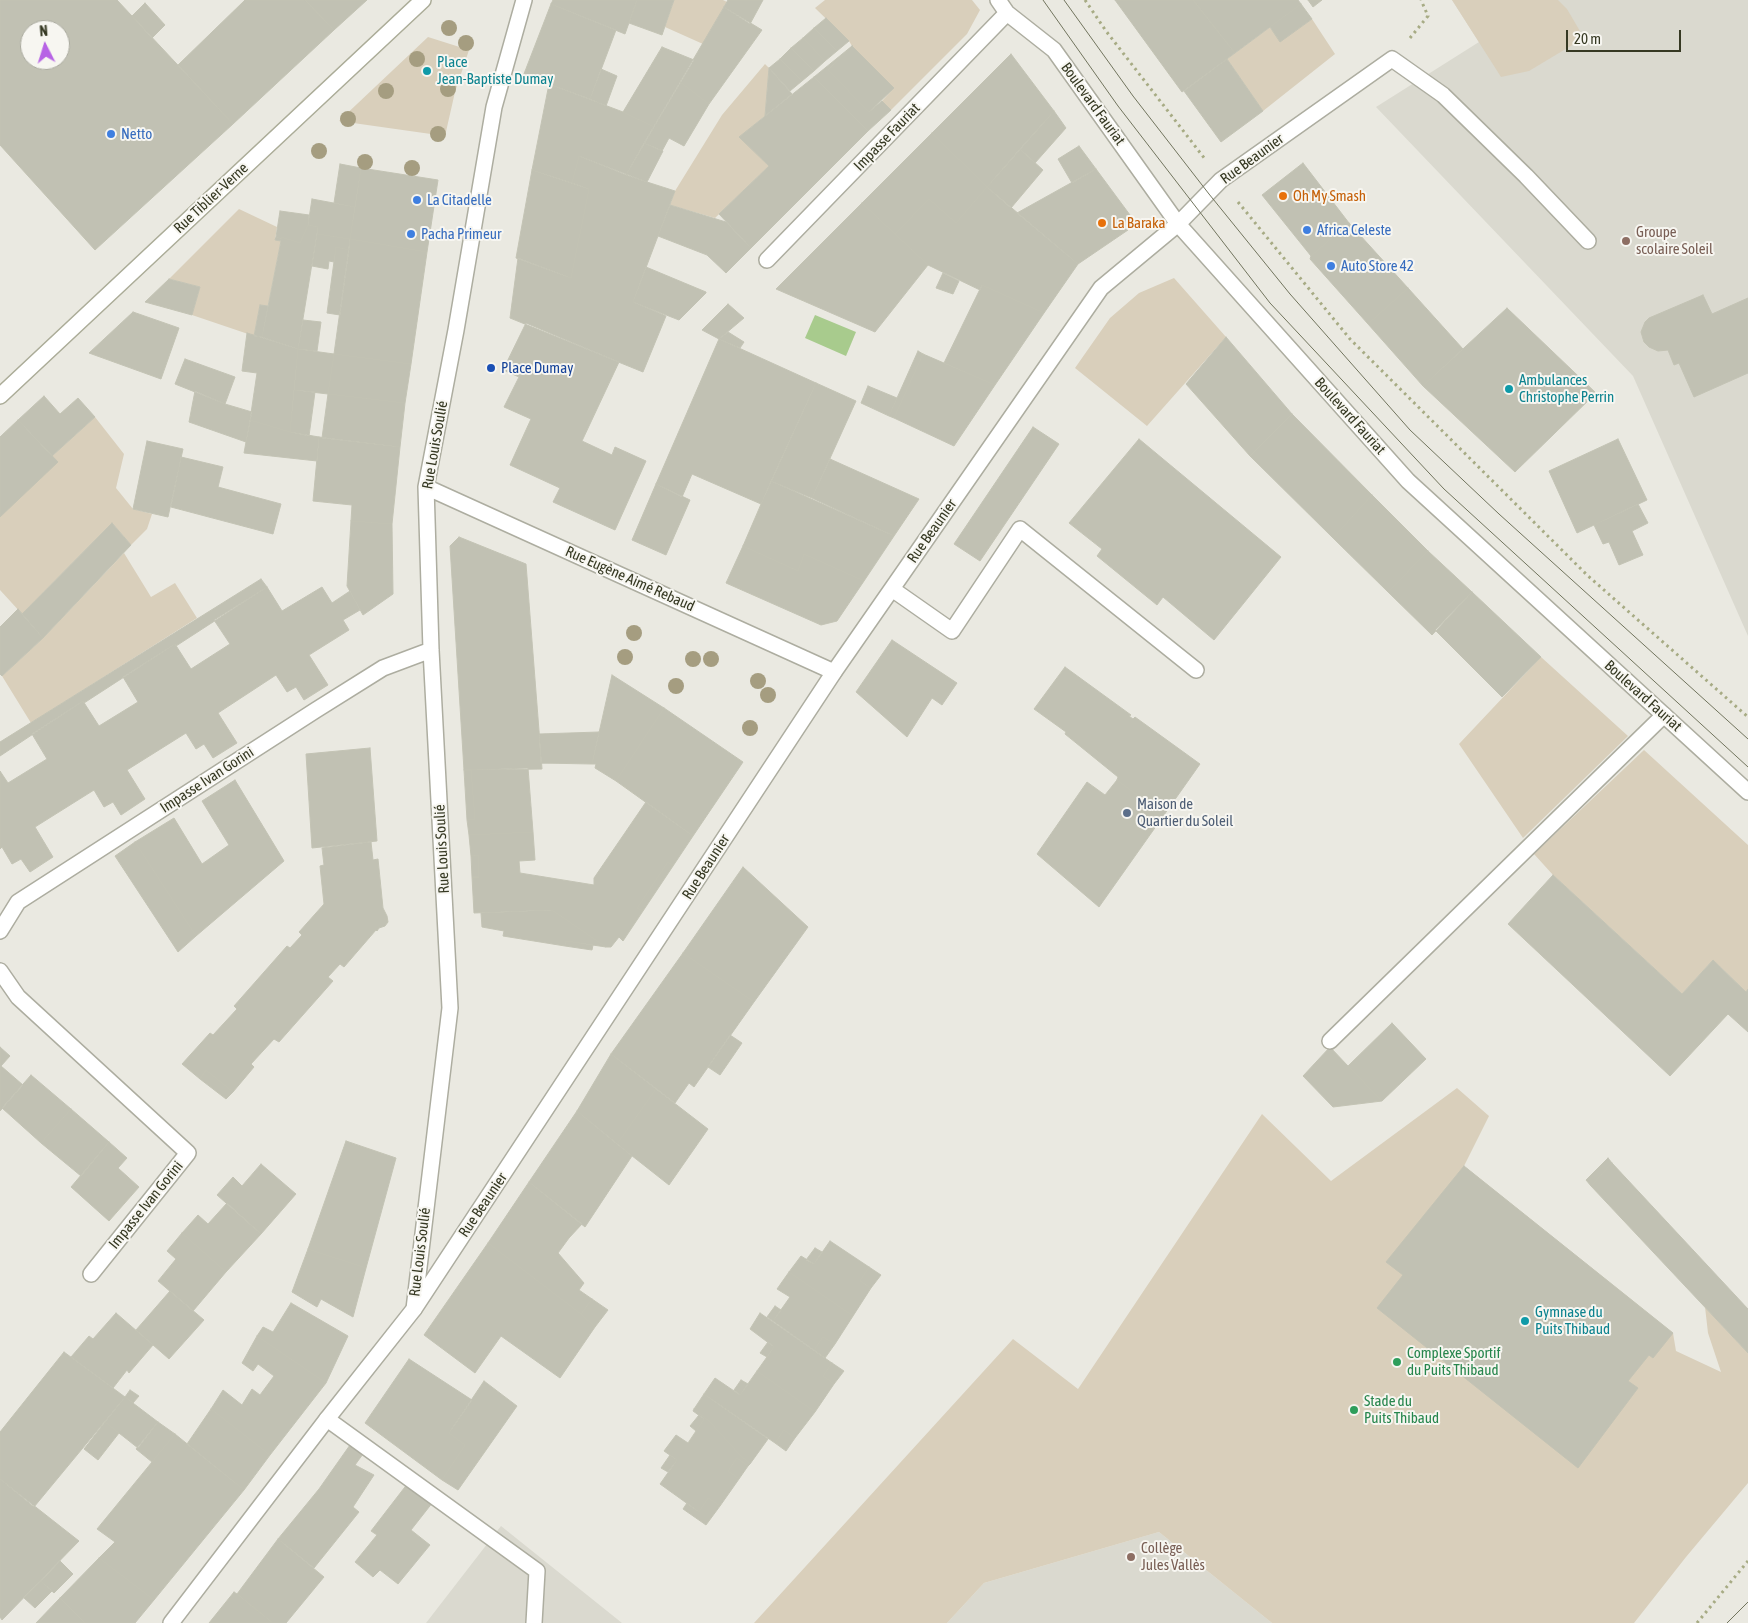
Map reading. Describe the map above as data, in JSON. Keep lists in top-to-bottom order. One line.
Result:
{"streets":{"street":["Boulevard Fauriat","Impasse Fauriat","Rue Beaunier","Rue Tiblier-Verne","Rue Louis Soulié","Rue Eugène Aimé Rebaud","Impasse Ivan Gorini"]},"crossings":[["Boulevard Fauriat","Impasse Fauriat"],["Boulevard Fauriat","Rue Beaunier"],["Rue Beaunier","Rue Louis Soulié"],["Rue Beaunier","Rue Eugène Aimé Rebaud"],["Rue Louis Soulié","Rue Eugène Aimé Rebaud"],["Rue Louis Soulié","Impasse Ivan Gorini"]],"places":["Place Jean-Baptiste Dumay","Netto","Oh My Smash","La Citadelle","La Baraka","Africa Celeste","Pacha Primeur","Groupe scolaire Soleil","Auto Store 42","Place Dumay","Ambulances Christophe Perrin","Maison de Quartier du Soleil","Gymnase du Puits Thibaud","Complexe Sportif du Puits Thibaud","Stade du Puits Thibaud","Collège Jules Vallès"],"scale_bar":"20 m","north":"top"}
